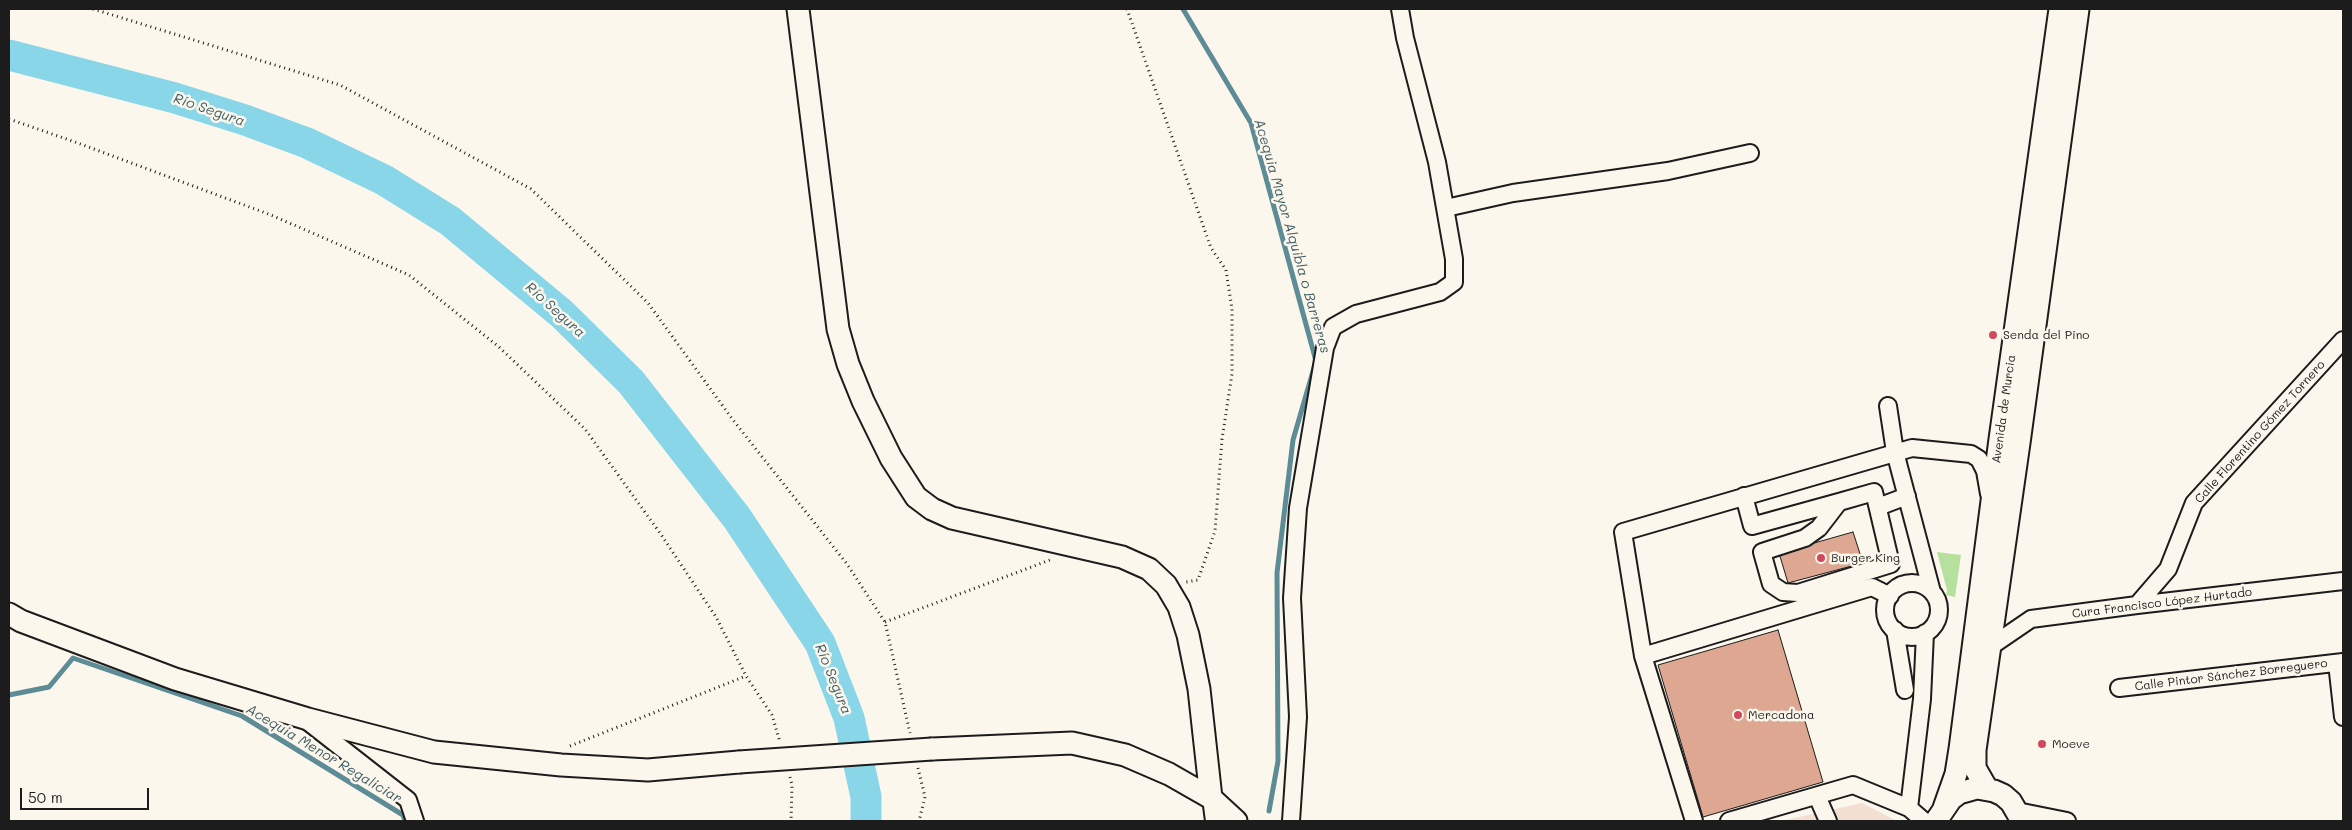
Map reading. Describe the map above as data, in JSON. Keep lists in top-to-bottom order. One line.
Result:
{"streets":{"main road":["Avenida de Murcia"],"street":["Calle Florentino Gómez Tornero","Cura Francisco López Hurtado","Calle Pintor Sánchez Borreguero"]},"crossings":[["Avenida de Murcia","Cura Francisco López Hurtado"],["Calle Florentino Gómez Tornero","Cura Francisco López Hurtado"]],"water":["Río Segura","Acequia Mayor Alquibla o Barreras","Acequia Menor Regaliciar"],"places":["Senda del Pino","Burger King","Mercadona","Moeve"],"scale_bar":"50 m"}
